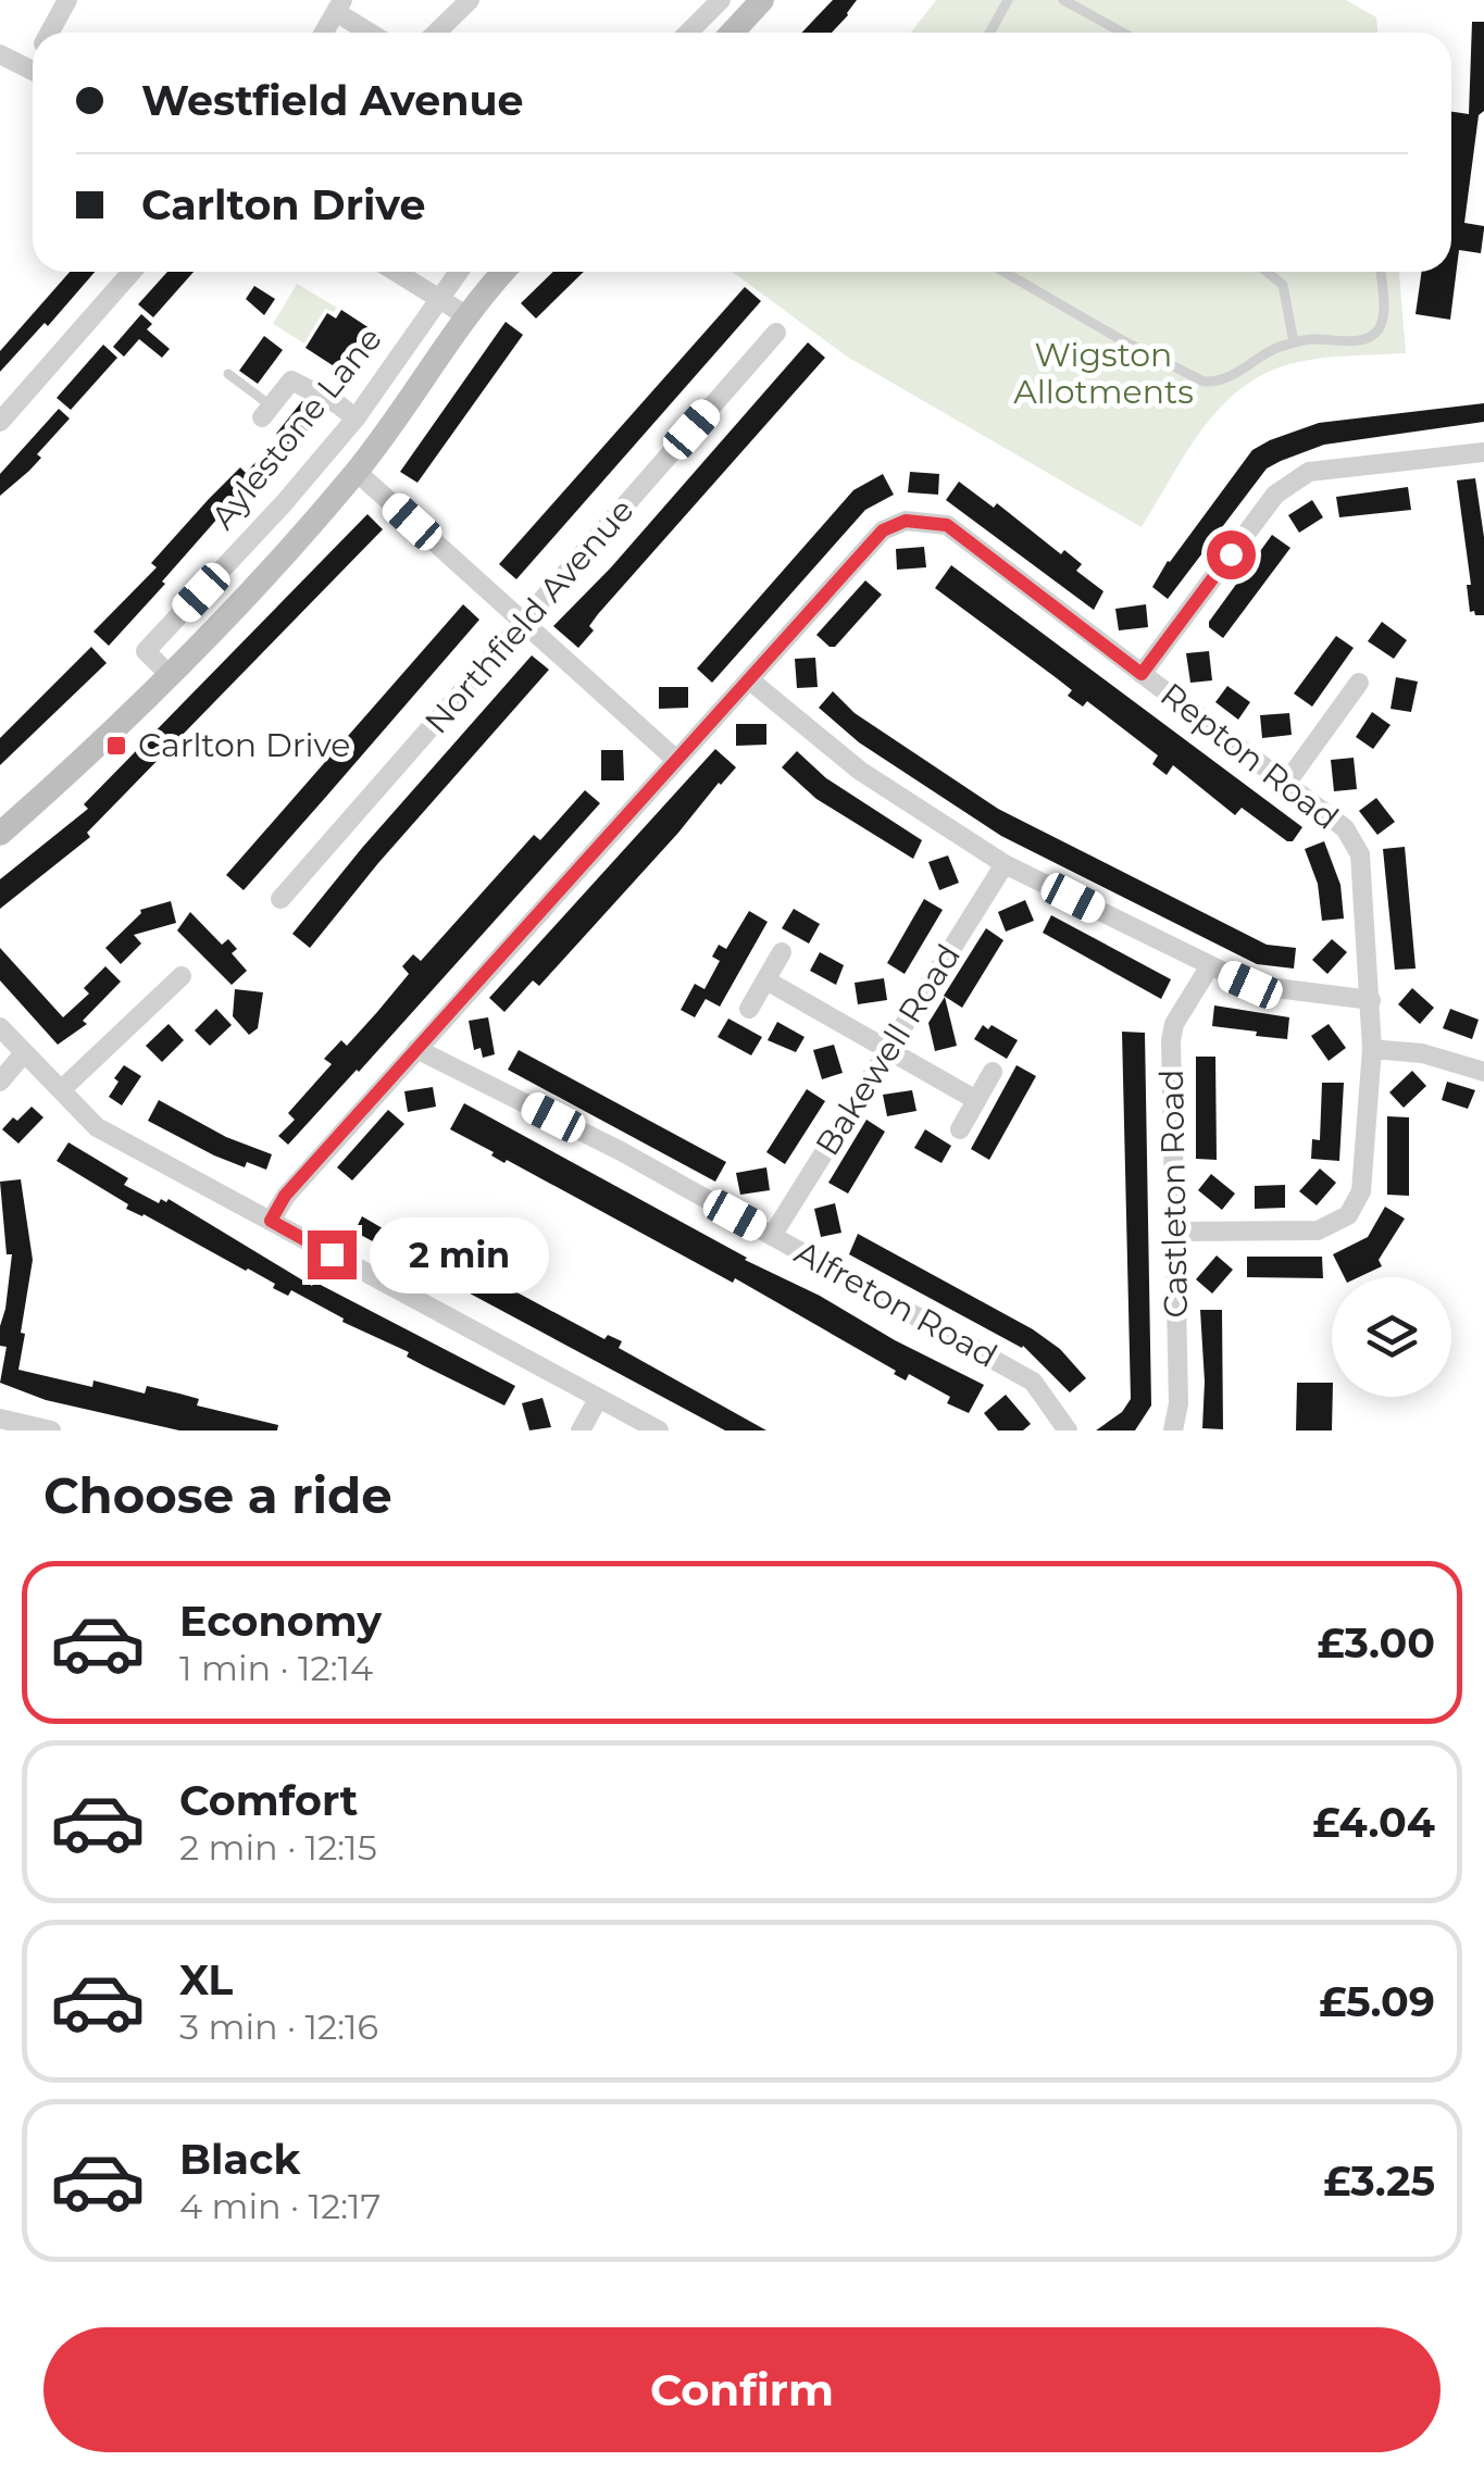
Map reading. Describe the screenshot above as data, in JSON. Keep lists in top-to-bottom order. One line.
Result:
{"streets":{"main road":["Aylestone Lane"],"street":["Northfield Avenue","Repton Road","Bakewell Road","Castleton Road","Alfreton Road"]},"crossings":[["Repton Road","Castleton Road"],["Repton Road","Alfreton Road"],["Bakewell Road","Alfreton Road"]],"parks":["Wigston Allotments"],"places":{"transit":["Carlton Drive"]},"page":{"banner":["Westfield Avenue","Carlton Drive"],"bubble":"2 min","heading":"Choose a ride","list":[{"name":"Economy","note":"1 min · 12:14","value":"£3.00"},{"name":"Comfort","note":"2 min · 12:15","value":"£4.04"},{"name":"XL","note":"3 min · 12:16","value":"£5.09"},{"name":"Black","note":"4 min · 12:17","value":"£3.25"}],"buttons":"Confirm"}}
